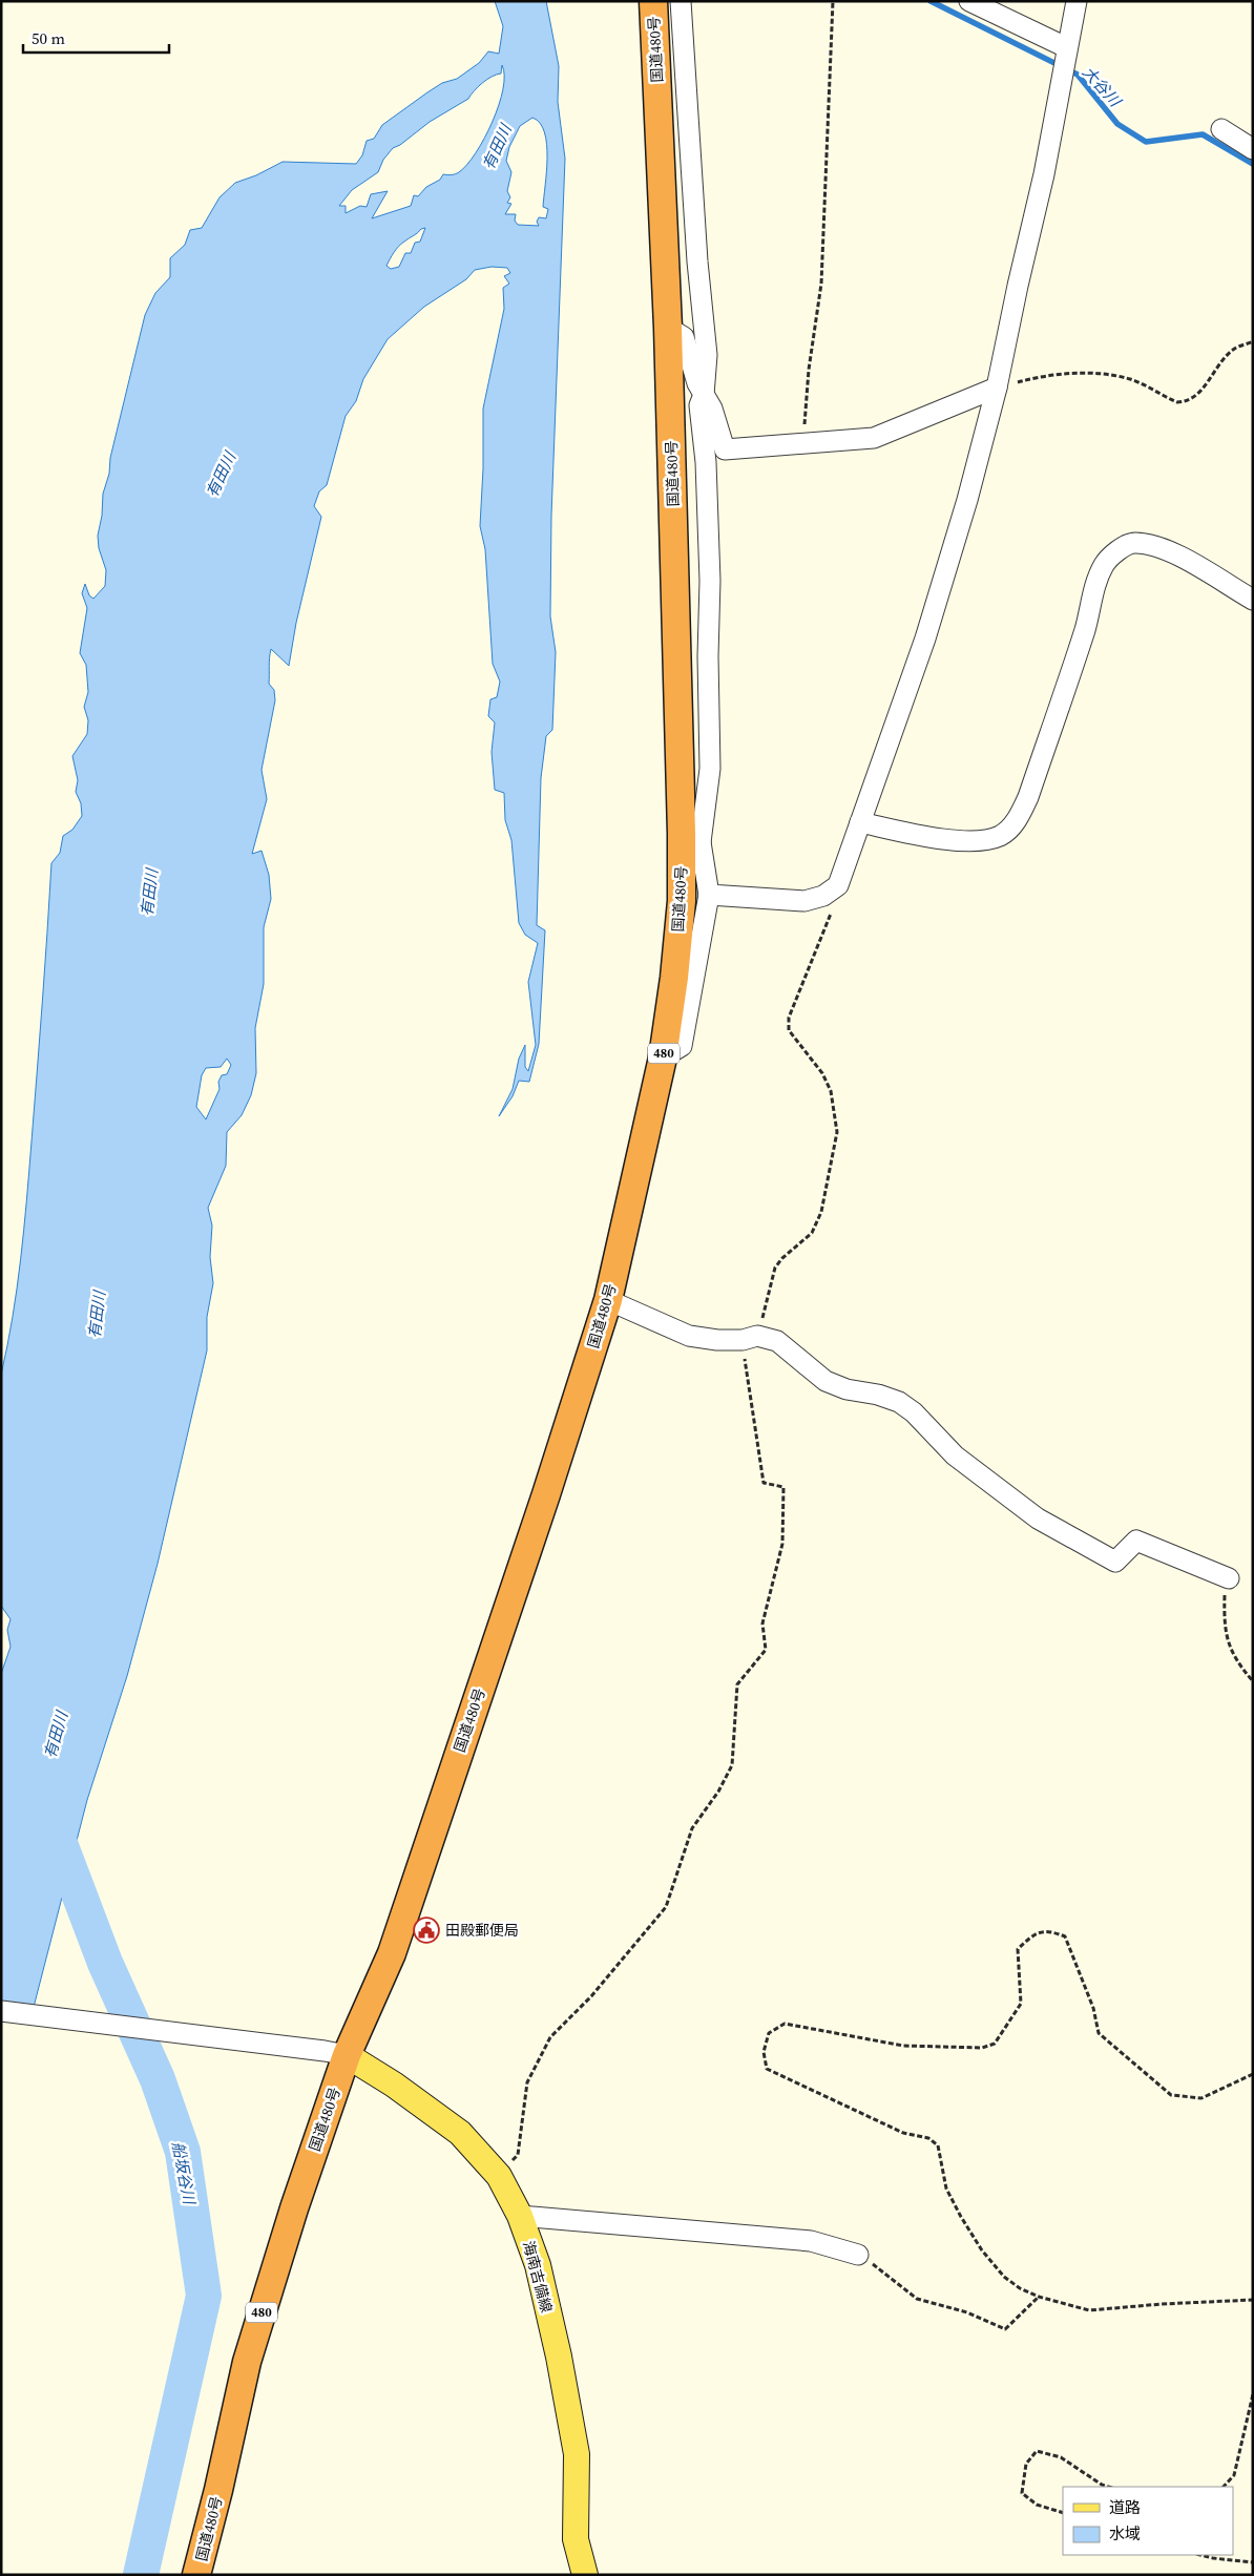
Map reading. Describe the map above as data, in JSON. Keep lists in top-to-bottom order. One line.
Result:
{"streets":{"highway":["国道480号","480"],"main road":["海南吉備線"]},"crossings":[["国道480号","海南吉備線"]],"water":["大谷川","有田川","船坂谷川"],"places":{"public building":["田殿郵便局"]},"legend":["道路","水域"],"scale_bar":"50 m"}
